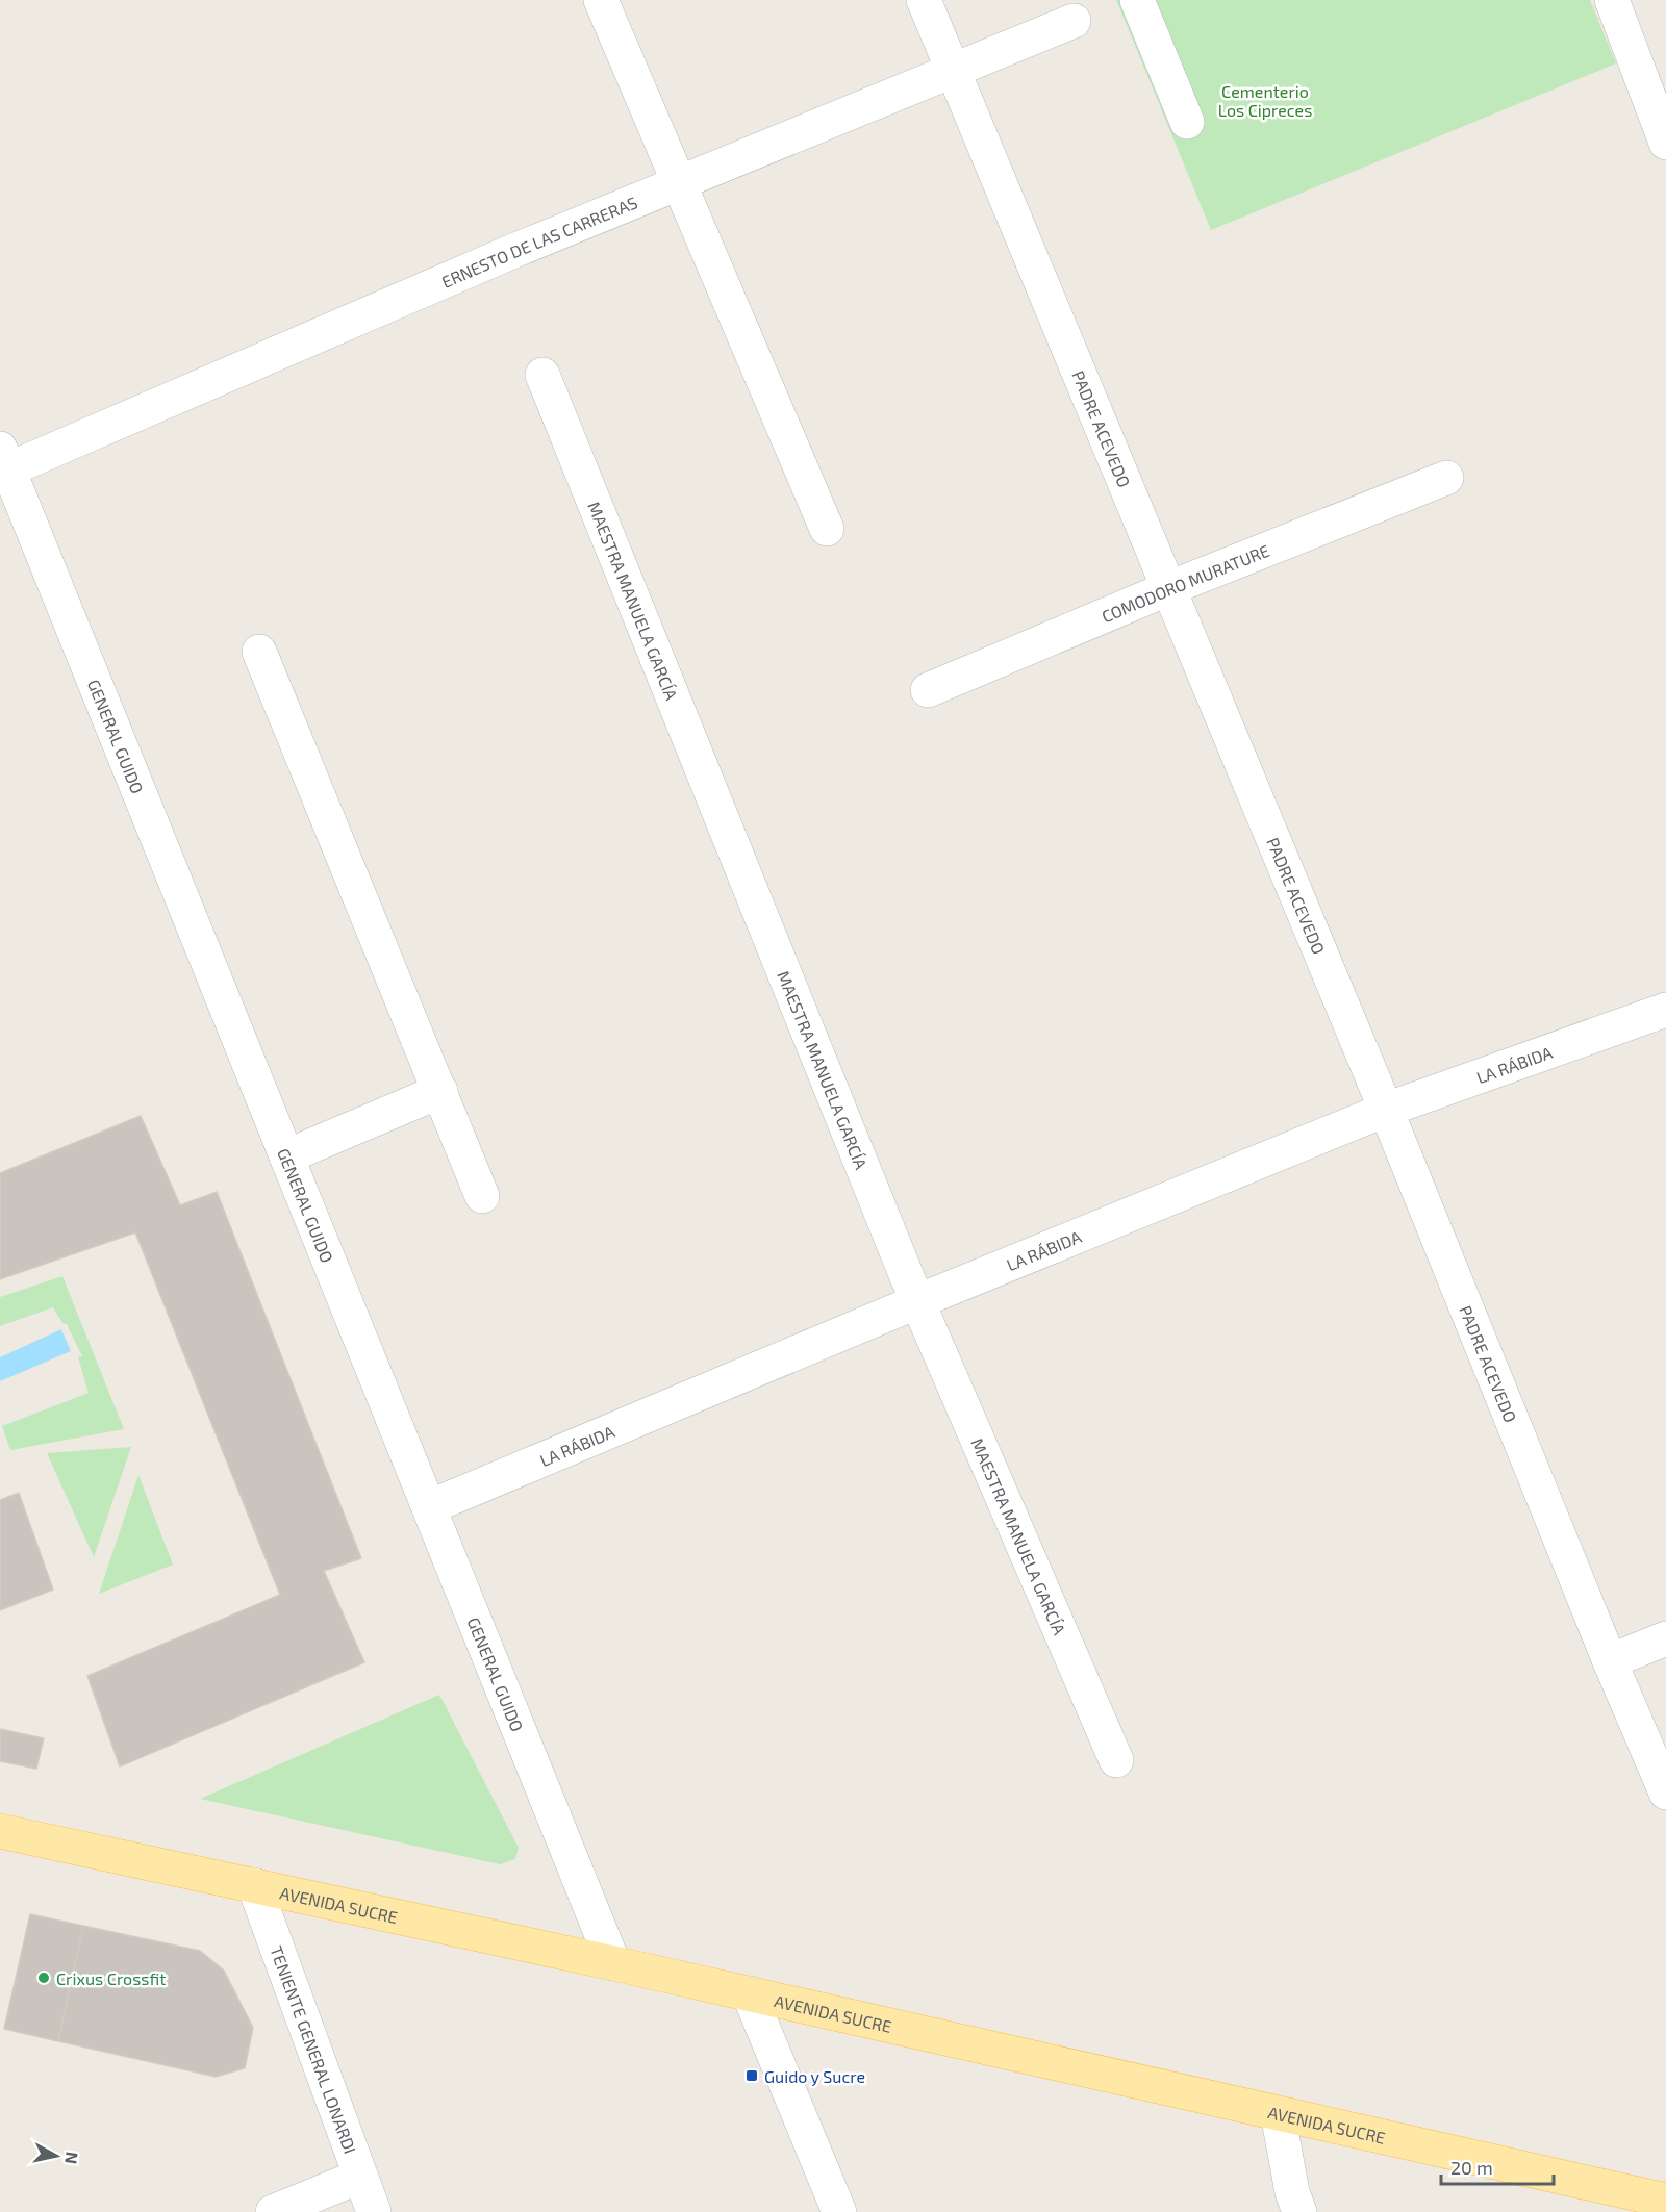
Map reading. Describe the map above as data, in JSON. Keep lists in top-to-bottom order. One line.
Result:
{"streets":{"main road":["AVENIDA SUCRE"],"street":["ERNESTO DE LAS CARRERAS","PADRE ACEVEDO","COMODORO MURATURE","MAESTRA MANUELA GARCÍA","GENERAL GUIDO","LA RÁBIDA","TENIENTE GENERAL LONARDI"]},"crossings":[["ERNESTO DE LAS CARRERAS","PADRE ACEVEDO"],["ERNESTO DE LAS CARRERAS","GENERAL GUIDO"],["PADRE ACEVEDO","COMODORO MURATURE"],["PADRE ACEVEDO","LA RÁBIDA"],["MAESTRA MANUELA GARCÍA","LA RÁBIDA"],["GENERAL GUIDO","LA RÁBIDA"],["GENERAL GUIDO","AVENIDA SUCRE"],["AVENIDA SUCRE","TENIENTE GENERAL LONARDI"]],"parks":["Cementerio Los Cipreces"],"places":{"other":["Crixus Crossfit"],"transit":["Guido y Sucre"]},"scale_bar":"20 m","north":"right"}
